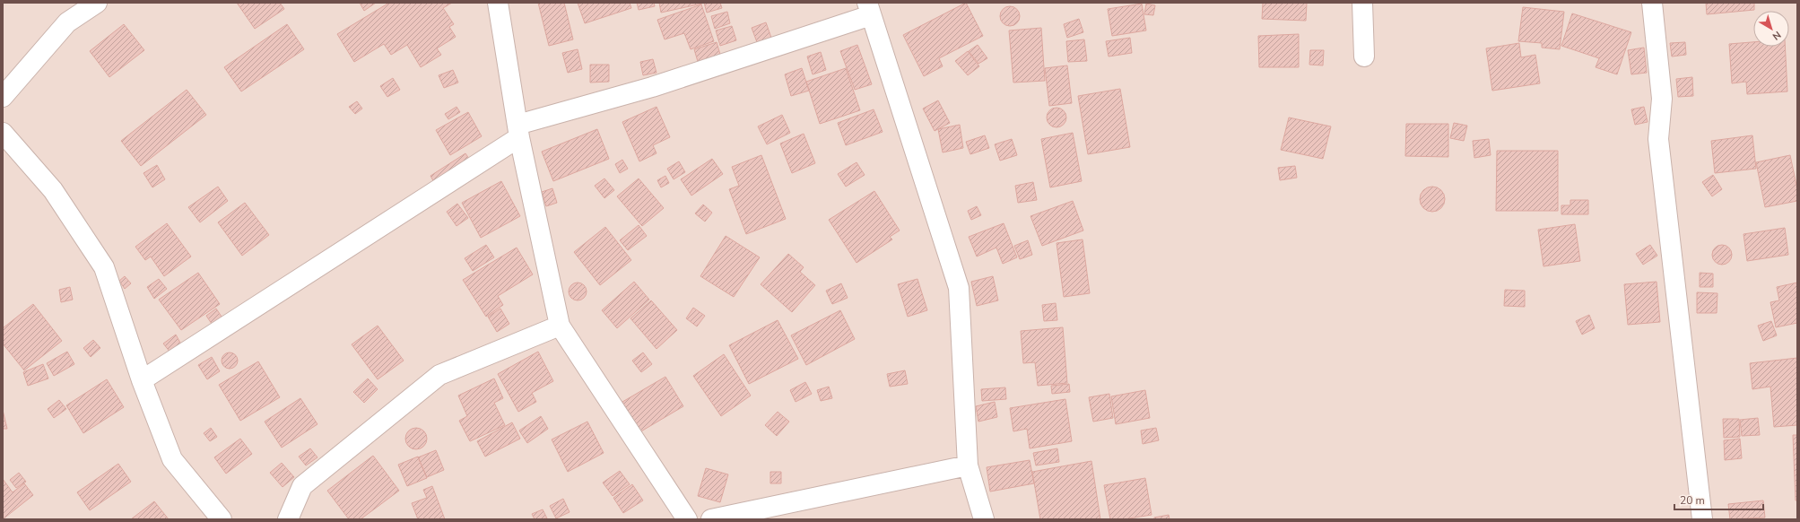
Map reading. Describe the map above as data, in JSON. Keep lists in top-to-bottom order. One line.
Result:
{"scale_bar":"20 m","north":"bottom right"}
